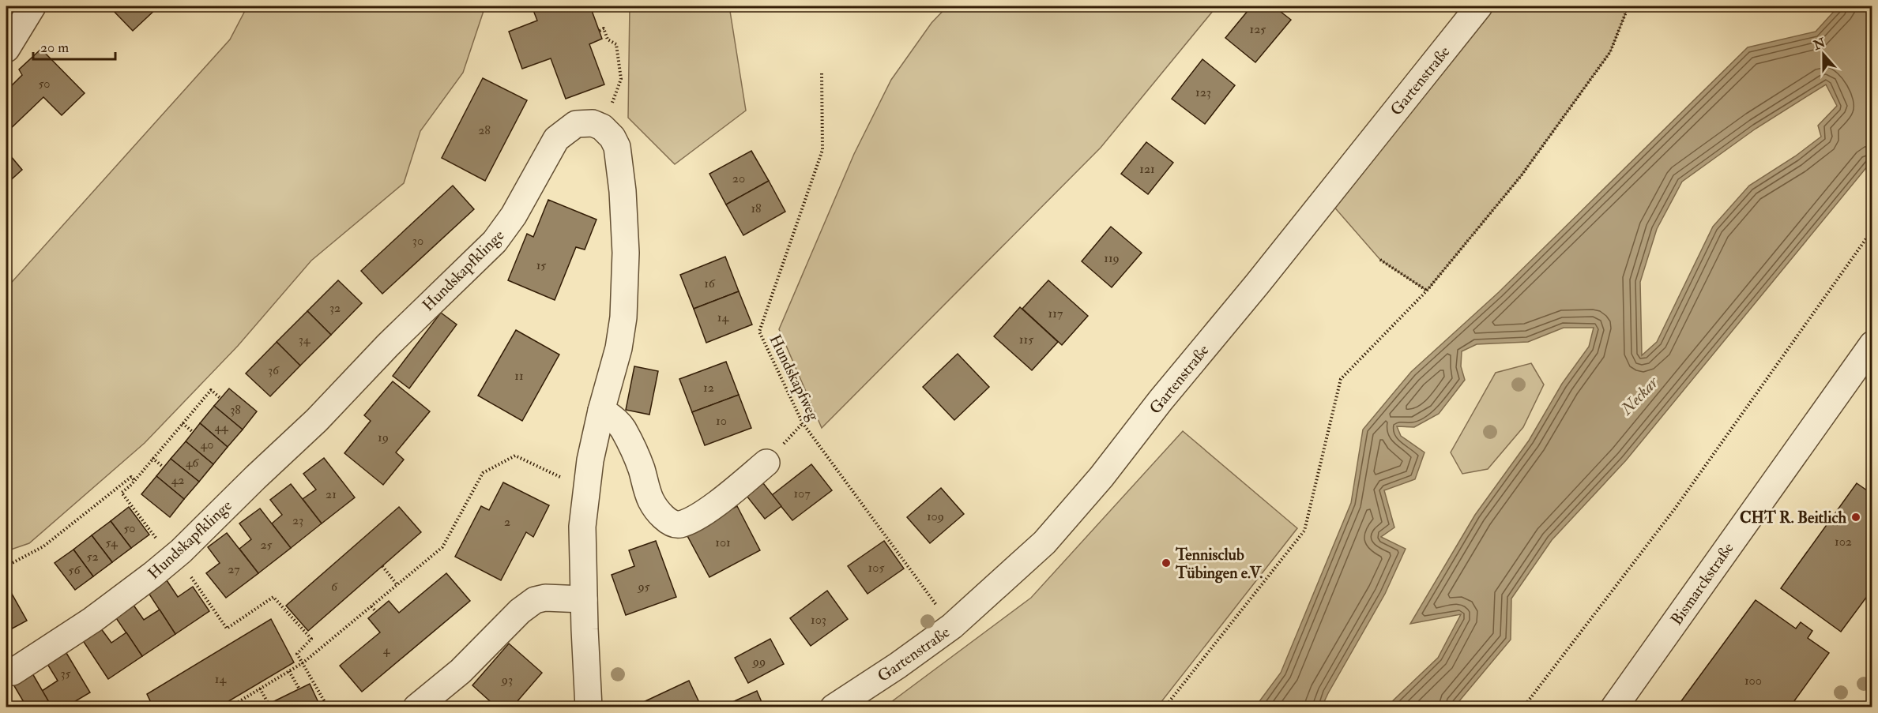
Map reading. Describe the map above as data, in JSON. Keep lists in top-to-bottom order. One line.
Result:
{"streets":{"street":["Gartenstraße","Hundskapfklinge","Bismarckstraße"],"path":["Hundskapfweg"]},"crossings":[["Gartenstraße","Hundskapfweg"]],"water":["Neckar"],"places":["CHT R. Beitlich","Tennisclub Tübingen e.V."],"house_numbers":["125","50","123","28","121","20","18","30","119","15","16","32","117","14","34","115","36","11","12","38","10","44","19","40","46","42","107","21","109","23","2","50","102","54","101","25","52","105","27","56","6","95","103","4","99","35","14","93","100"],"scale_bar":"20 m","north":"top"}
